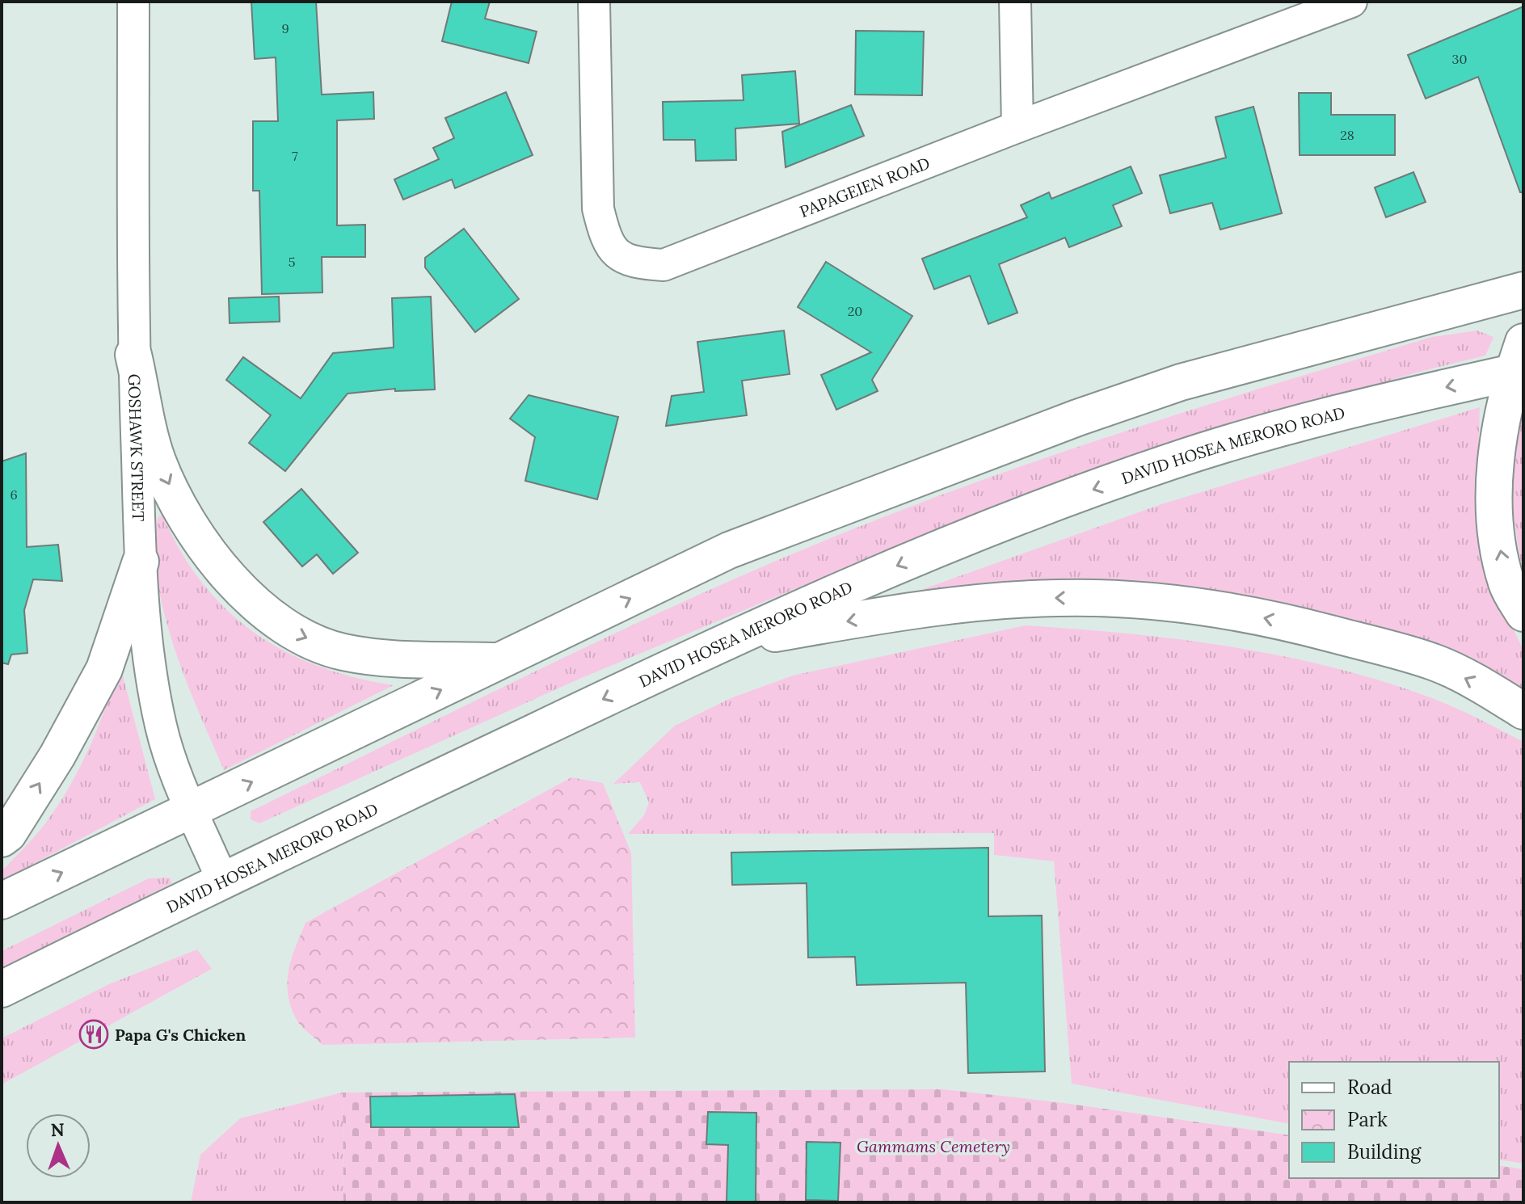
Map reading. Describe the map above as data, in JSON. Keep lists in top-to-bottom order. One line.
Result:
{"streets":{"main road":["DAVID HOSEA MERORO ROAD"],"street":["PAPAGEIEN ROAD","GOSHAWK STREET"]},"crossings":[["DAVID HOSEA MERORO ROAD","GOSHAWK STREET"]],"parks":["Gammams Cemetery"],"places":{"restaurant":["Papa G's Chicken"]},"house_numbers":["9","30","28","7","5","20","6"],"legend":["Road","Park","Building"],"north":"top"}
